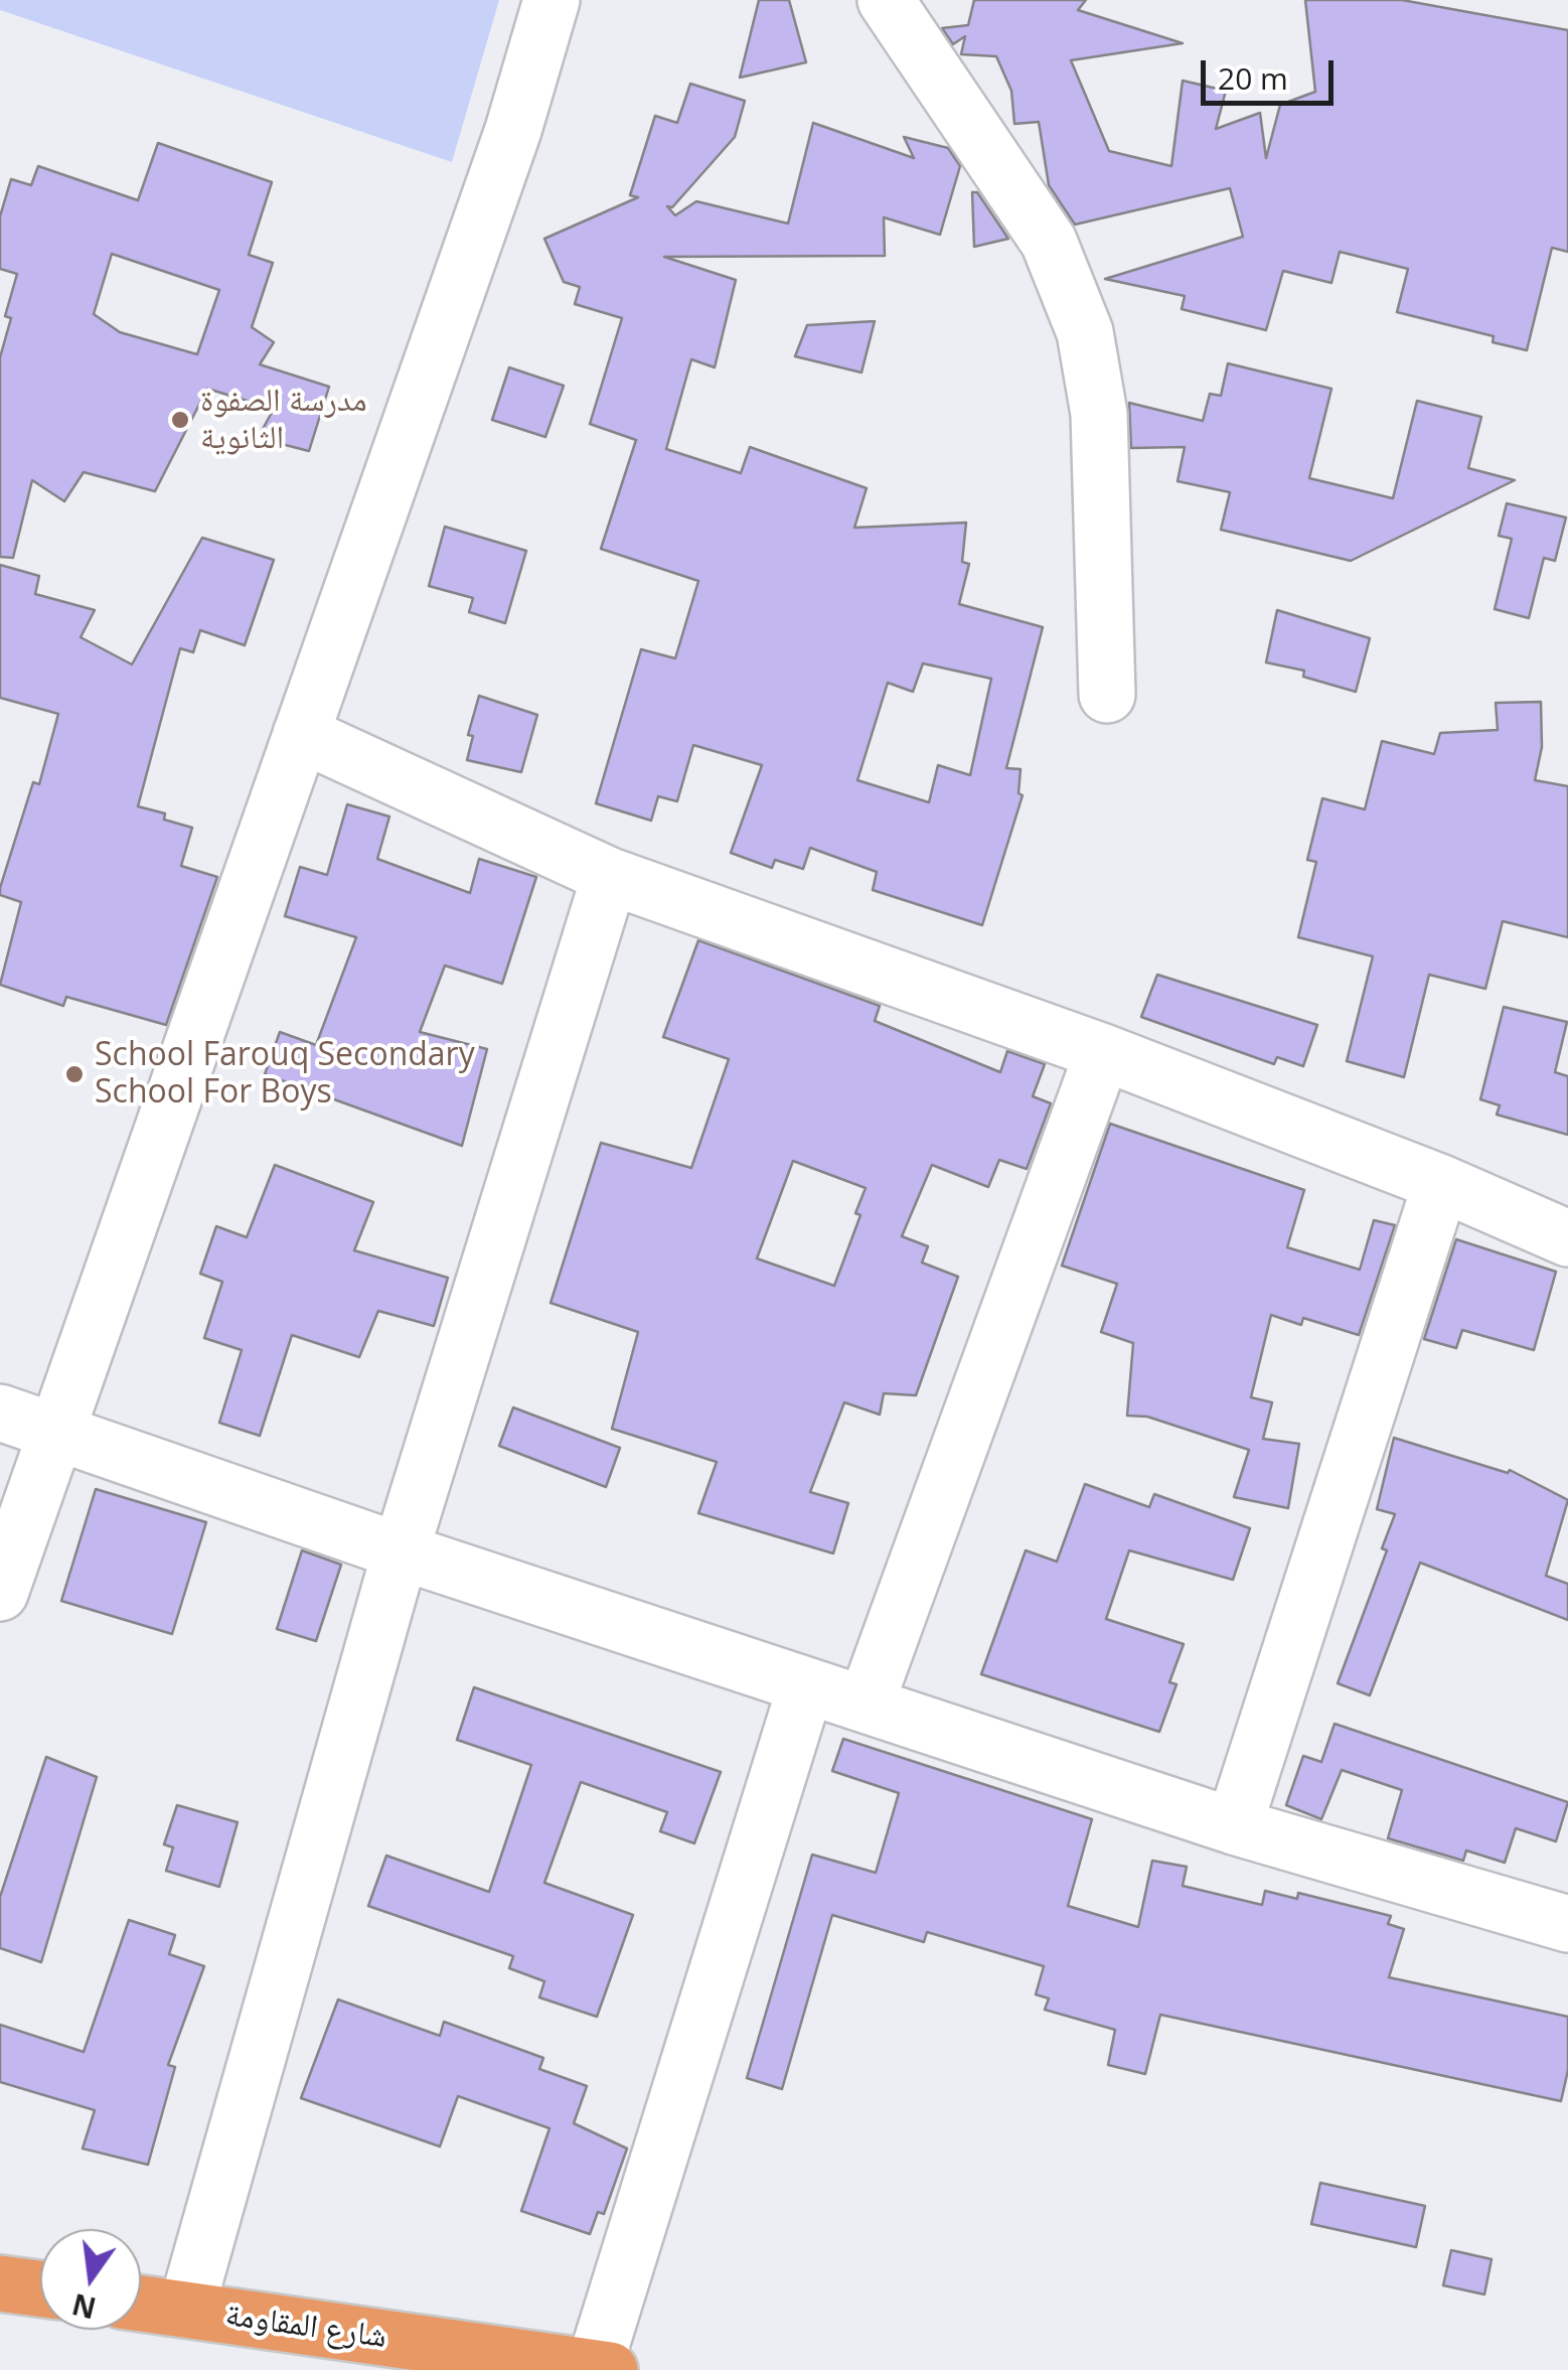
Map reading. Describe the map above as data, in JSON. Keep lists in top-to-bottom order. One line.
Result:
{"streets":{"highway":["شارع المقاومة"]},"places":["مدرسة الصفوة الثانوية","School Farouq Secondary School For Boys"],"scale_bar":"20 m","north":"bottom"}
